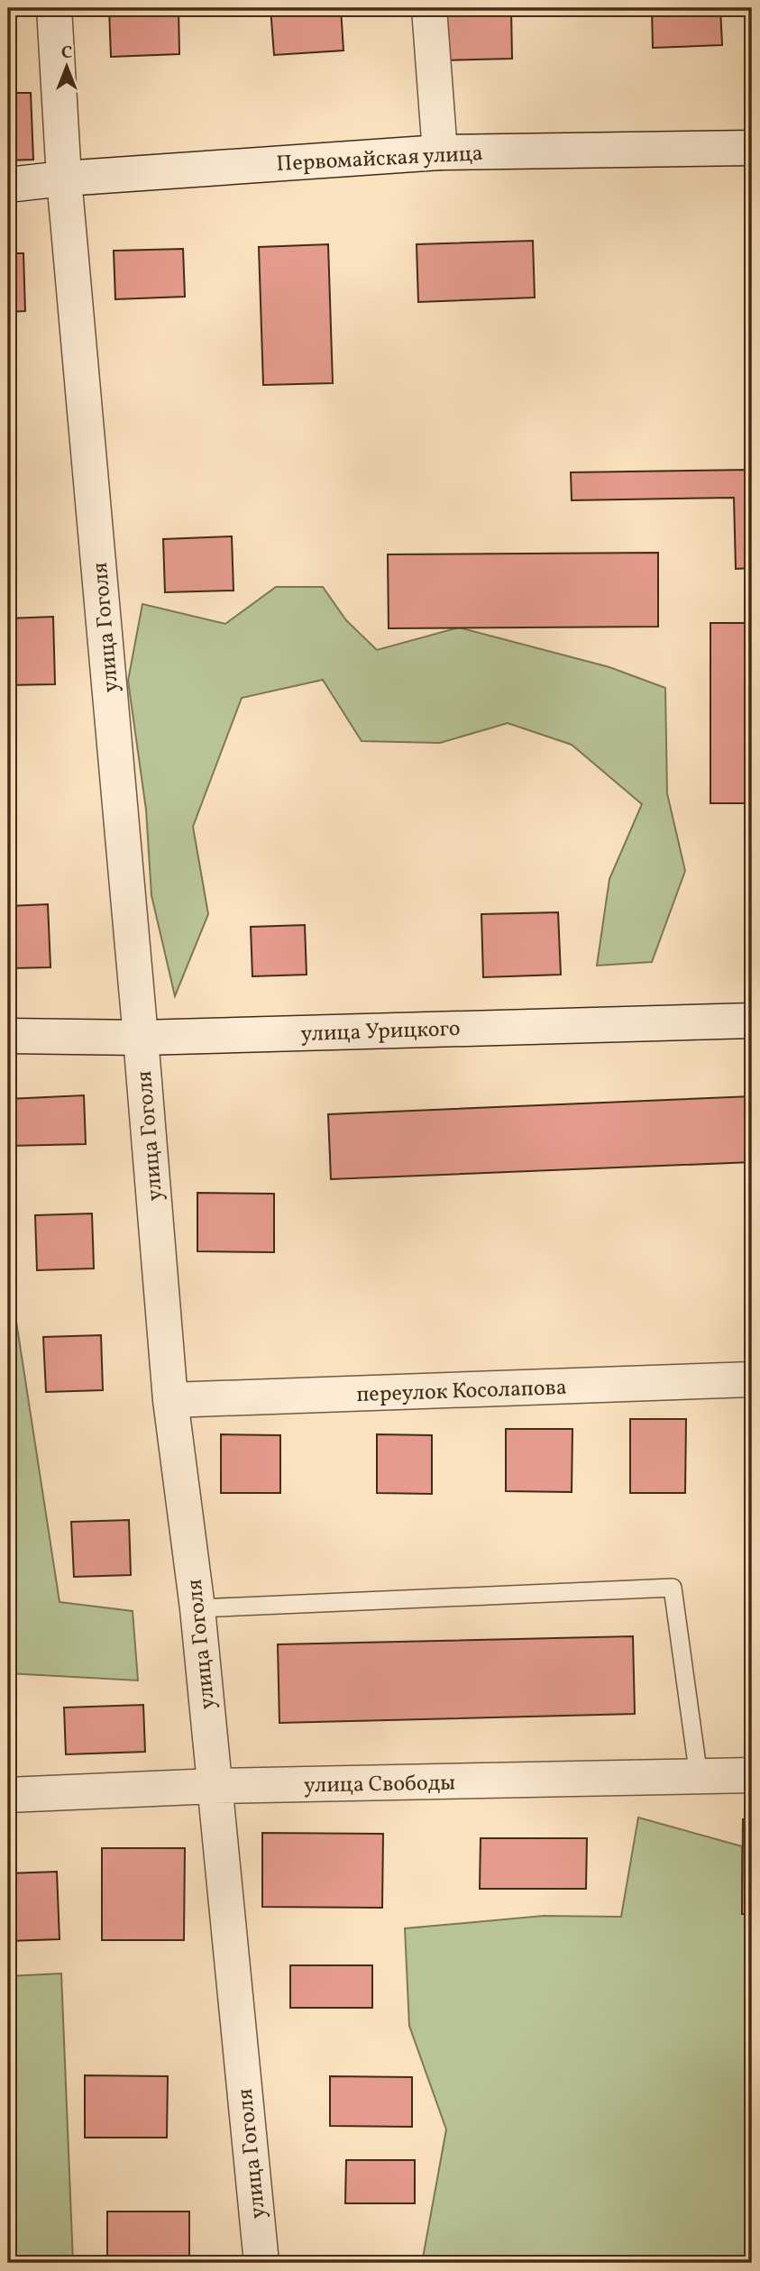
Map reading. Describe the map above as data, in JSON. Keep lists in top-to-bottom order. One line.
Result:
{"streets":{"street":["Первомайская улица","улица Гоголя","улица Урицкого","переулок Косолапова","улица Свободы"]},"crossings":[["Первомайская улица","улица Гоголя"],["улица Гоголя","улица Урицкого"],["улица Гоголя","переулок Косолапова"],["улица Гоголя","улица Свободы"]],"north":"top"}
